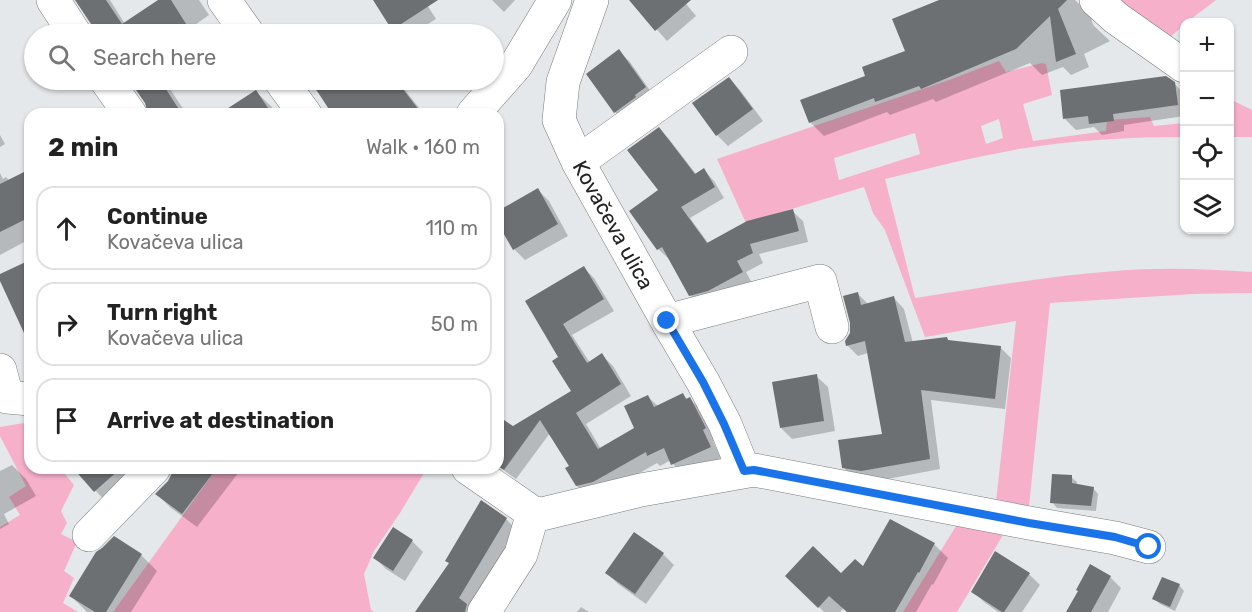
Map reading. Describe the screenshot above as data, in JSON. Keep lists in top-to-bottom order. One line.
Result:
{"streets":{"street":["Kovačeva ulica"]},"page":{"map_buttons":["+","−"],"search":"Search here","heading":["2 min","Walk · 160 m"],"list":[["Continue","Kovačeva ulica","110 m"],["Turn right","Kovačeva ulica","50 m"],"Arrive at destination"]}}
